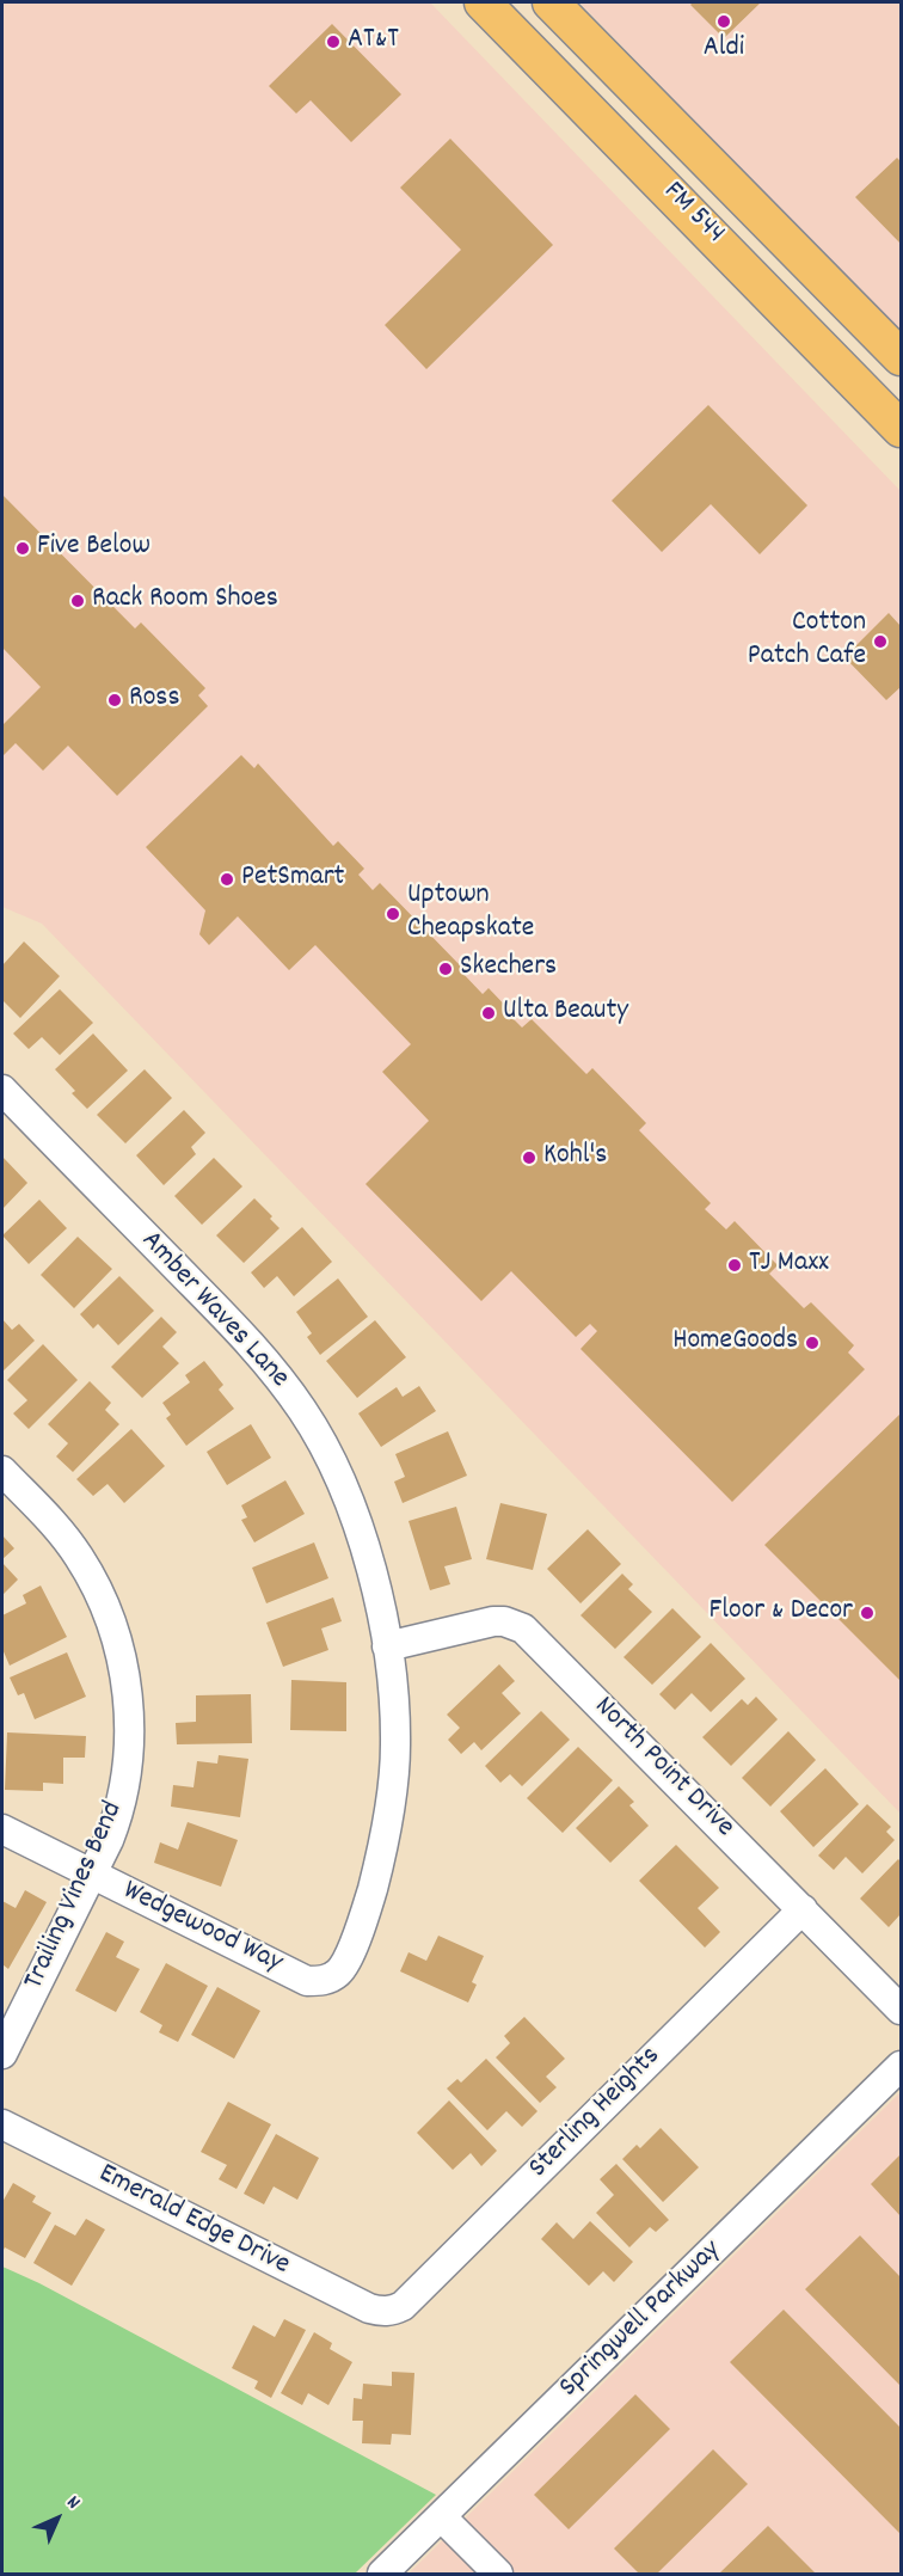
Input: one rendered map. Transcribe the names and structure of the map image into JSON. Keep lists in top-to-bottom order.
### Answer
{
  "streets": {
    "main road": ["FM 544"],
    "street": [
      "Amber Waves Lane",
      "North Point Drive",
      "Trailing Vines Bend",
      "Wedgewood Way",
      "Sterling Heights",
      "Emerald Edge Drive",
      "Springwell Parkway"
    ]
  },
  "crossings": [
    ["Amber Waves Lane", "North Point Drive"],
    ["Amber Waves Lane", "Wedgewood Way"],
    ["North Point Drive", "Sterling Heights"],
    ["Trailing Vines Bend", "Wedgewood Way"],
    ["Sterling Heights", "Emerald Edge Drive"]
  ],
  "places": [
    "Aldi",
    "AT&T",
    "Five Below",
    "Rack Room Shoes",
    "Cotton Patch Cafe",
    "Ross",
    "PetSmart",
    "Uptown Cheapskate",
    "Skechers",
    "Ulta Beauty",
    "Kohl's",
    "TJ Maxx",
    "HomeGoods",
    "Floor & Decor"
  ],
  "north": "top right"
}
